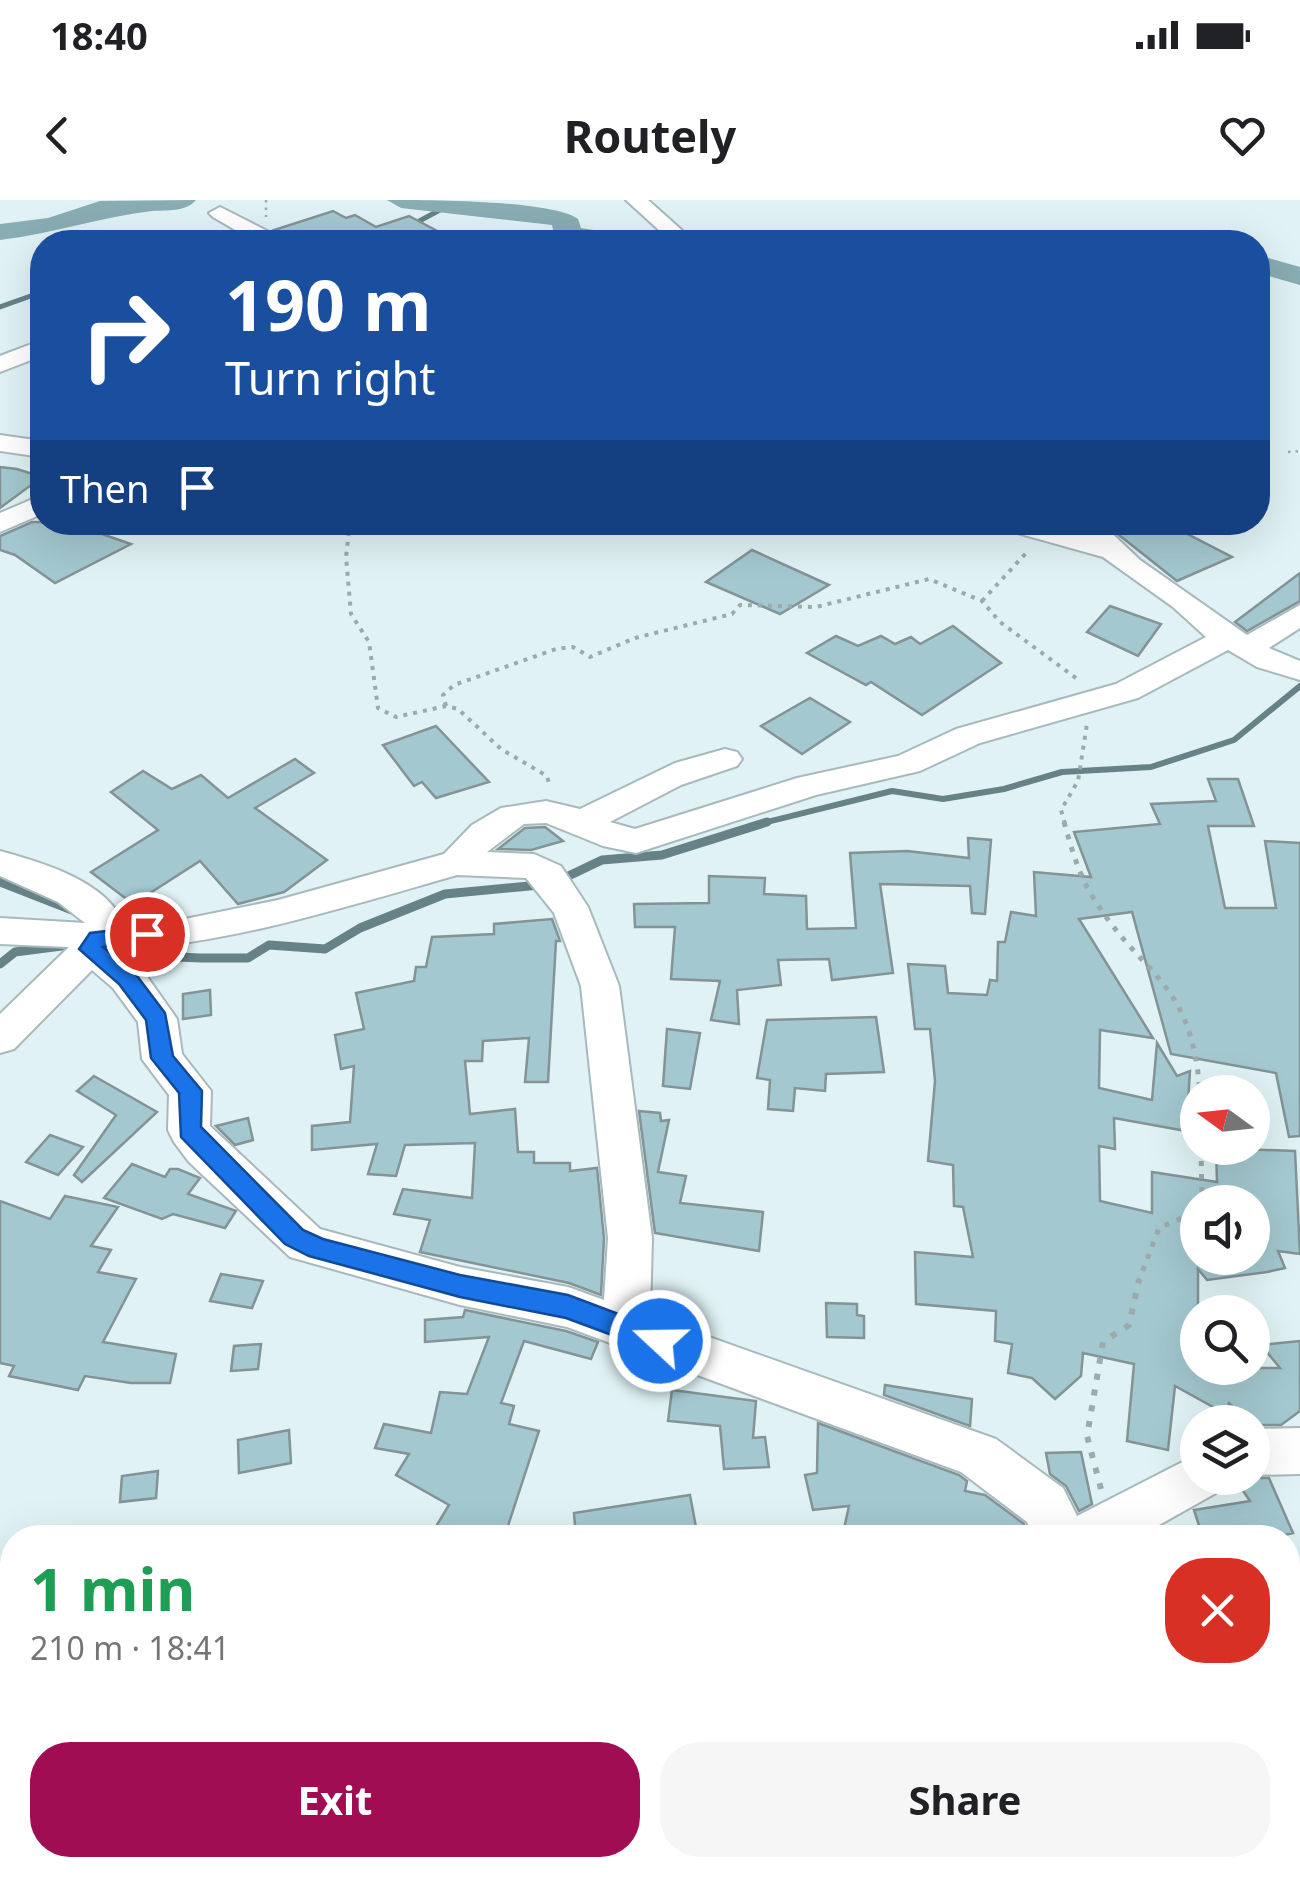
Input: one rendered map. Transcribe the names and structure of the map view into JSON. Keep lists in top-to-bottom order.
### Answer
{
  "north": "left",
  "page": {
    "status": "18:40",
    "header": "Routely",
    "turn": ["190 m", "Turn right"],
    "then": "Then",
    "heading": ["1 min", "210 m · 18:41"],
    "buttons": ["Exit", "Share"]
  }
}
